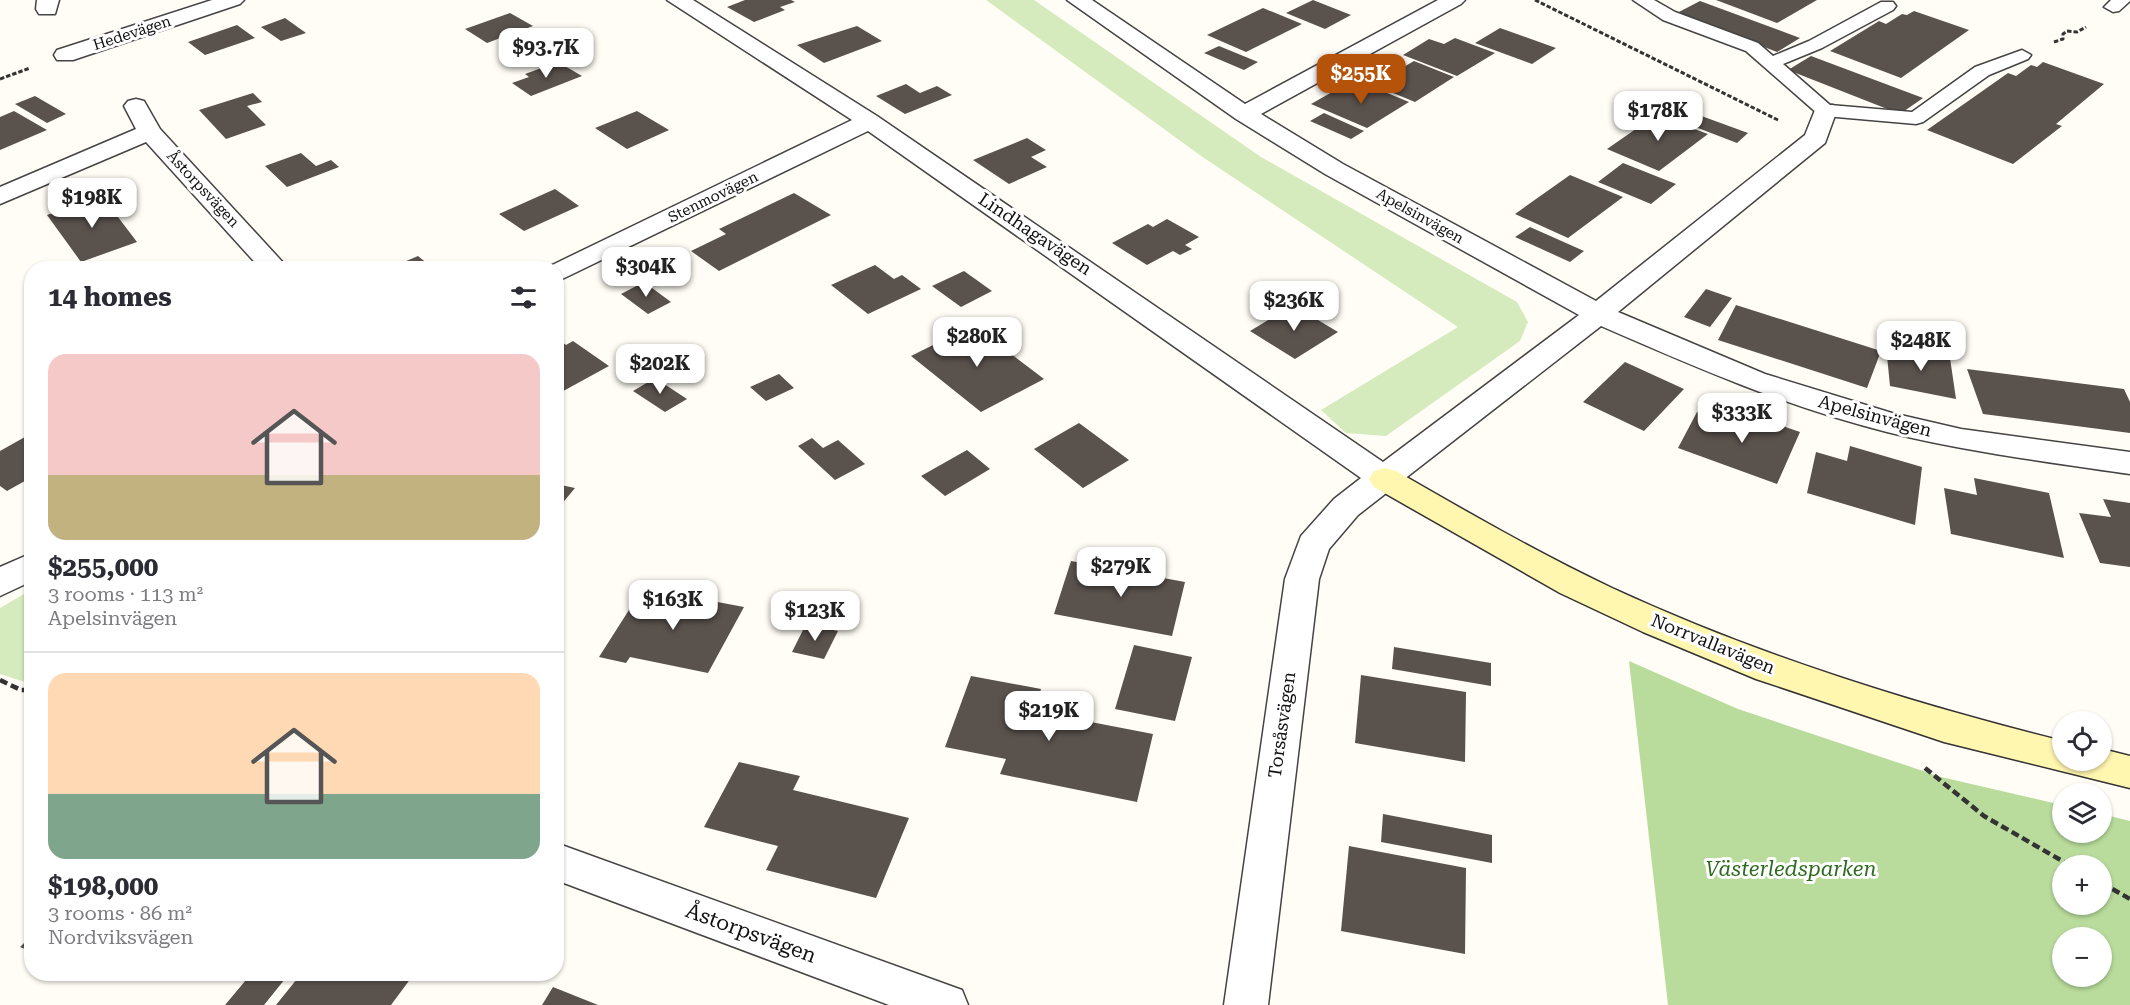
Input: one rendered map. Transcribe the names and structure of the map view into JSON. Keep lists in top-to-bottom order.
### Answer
{
  "streets": {
    "street": [
      "Hedevägen",
      "Åstorpsvägen",
      "Stenmovägen",
      "Apelsinvägen",
      "Lindhagavägen",
      "Norrvallavägen",
      "Torsåsvägen"
    ]
  },
  "crossings": [
    ["Stenmovägen", "Lindhagavägen"],
    ["Lindhagavägen", "Norrvallavägen"],
    ["Lindhagavägen", "Torsåsvägen"],
    ["Norrvallavägen", "Torsåsvägen"]
  ],
  "parks": ["Västerledsparken"],
  "page": {
    "price": [
      "$93.7K",
      "$255K",
      "$178K",
      "$198K",
      "$304K",
      "$236K",
      "$280K",
      "$248K",
      "$202K",
      "$333K",
      "$279K",
      "$163K",
      "$123K",
      "$219K"
    ],
    "heading": "14 homes",
    "list": [
      {
        "name": "$255,000",
        "note": "3 rooms · 113 m² · Apelsinvägen"
      },
      {
        "name": "$198,000",
        "note": "3 rooms · 86 m² · Nordviksvägen"
      }
    ],
    "map_buttons": ["+", "−"]
  }
}
